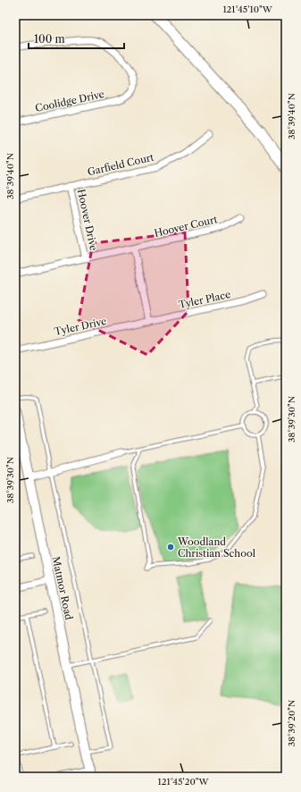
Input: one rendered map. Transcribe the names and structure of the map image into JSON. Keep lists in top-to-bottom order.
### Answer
{
  "streets": {
    "street": [
      "Coolidge Drive",
      "Garfield Court",
      "Hoover Drive",
      "Hoover Court",
      "Tyler Place",
      "Tyler Drive",
      "Matmor Road"
    ]
  },
  "crossings": [
    ["Garfield Court", "Hoover Drive"],
    ["Hoover Drive", "Hoover Court"],
    ["Tyler Place", "Tyler Drive"]
  ],
  "places": ["Woodland Christian School"],
  "scale_bar": "100 m",
  "coordinates": [
    "121°45'10\"W",
    "38°39'40\"N",
    "38°39'30\"N",
    "38°39'20\"N",
    "121°45'20\"W"
  ]
}
